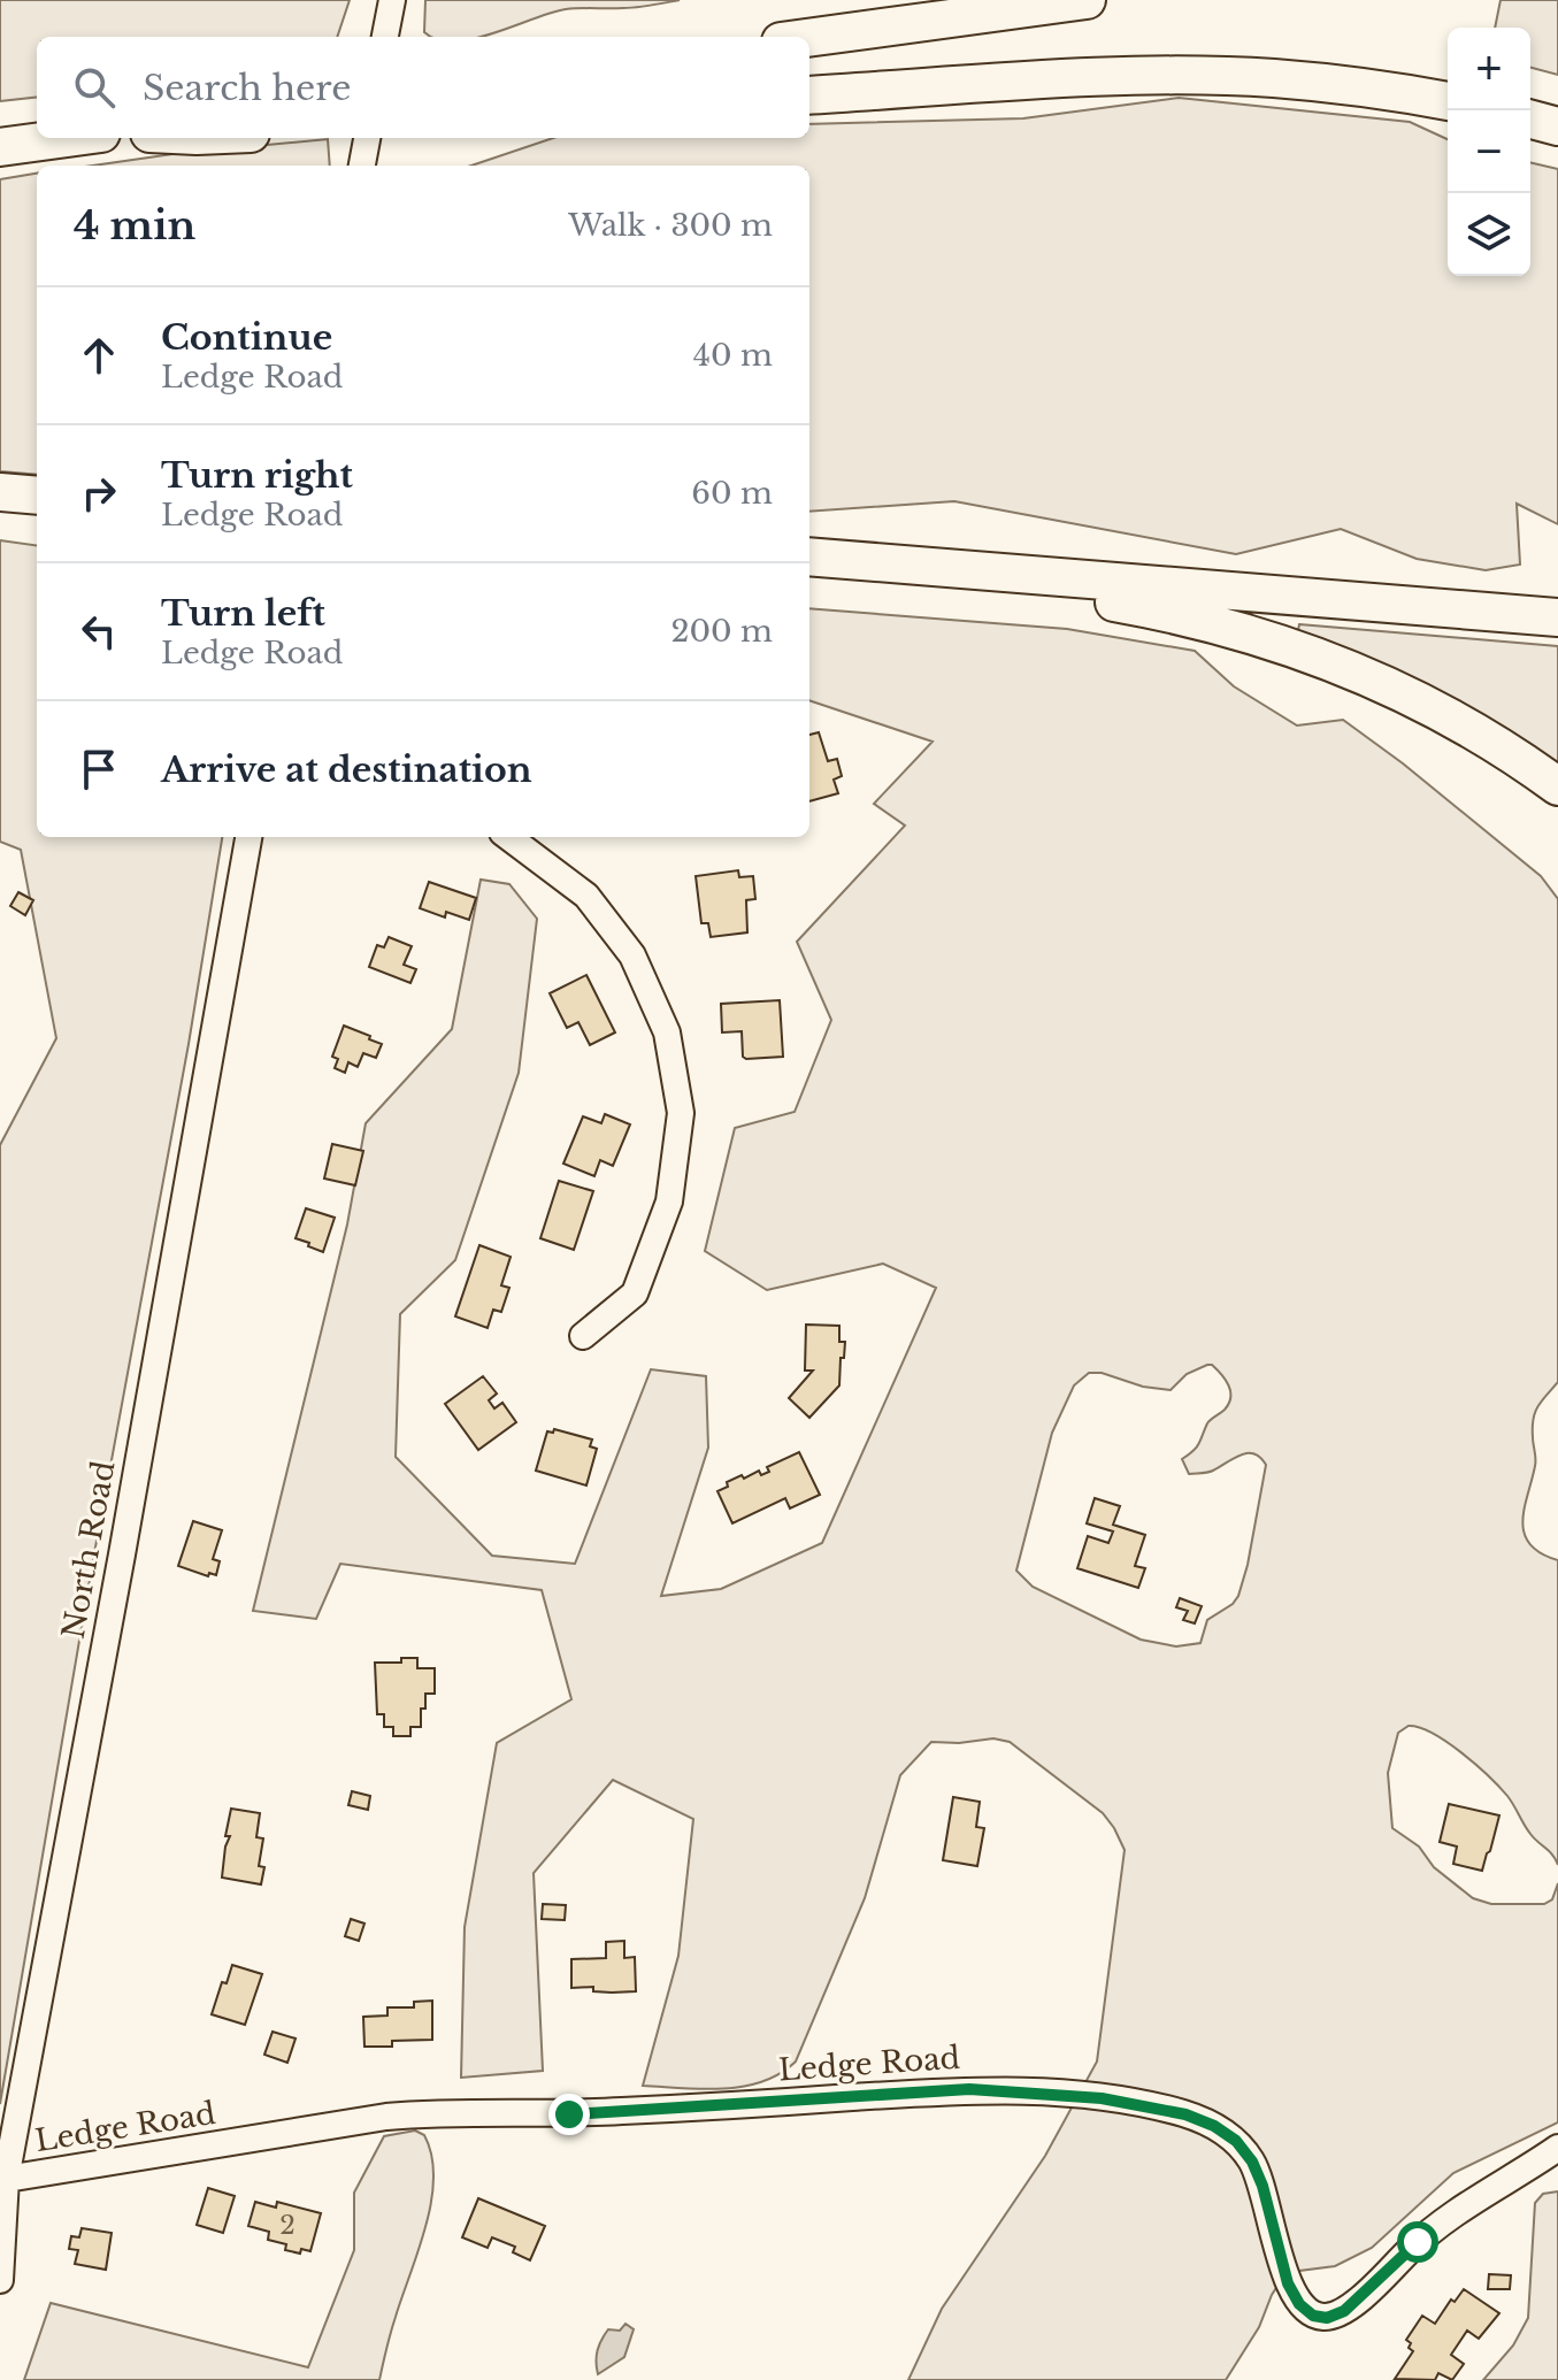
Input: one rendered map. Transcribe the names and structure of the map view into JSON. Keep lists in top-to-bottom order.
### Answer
{
  "streets": {
    "street": ["North Road", "Ledge Road"]
  },
  "crossings": [
    ["North Road", "Ledge Road"]
  ],
  "house_numbers": ["2"],
  "page": {
    "map_buttons": ["+", "−"],
    "search": "Search here",
    "heading": ["4 min", "Walk · 300 m"],
    "list": [
      ["Continue", "Ledge Road", "40 m"],
      ["Turn right", "Ledge Road", "60 m"],
      ["Turn left", "Ledge Road", "200 m"],
      "Arrive at destination"
    ]
  }
}
